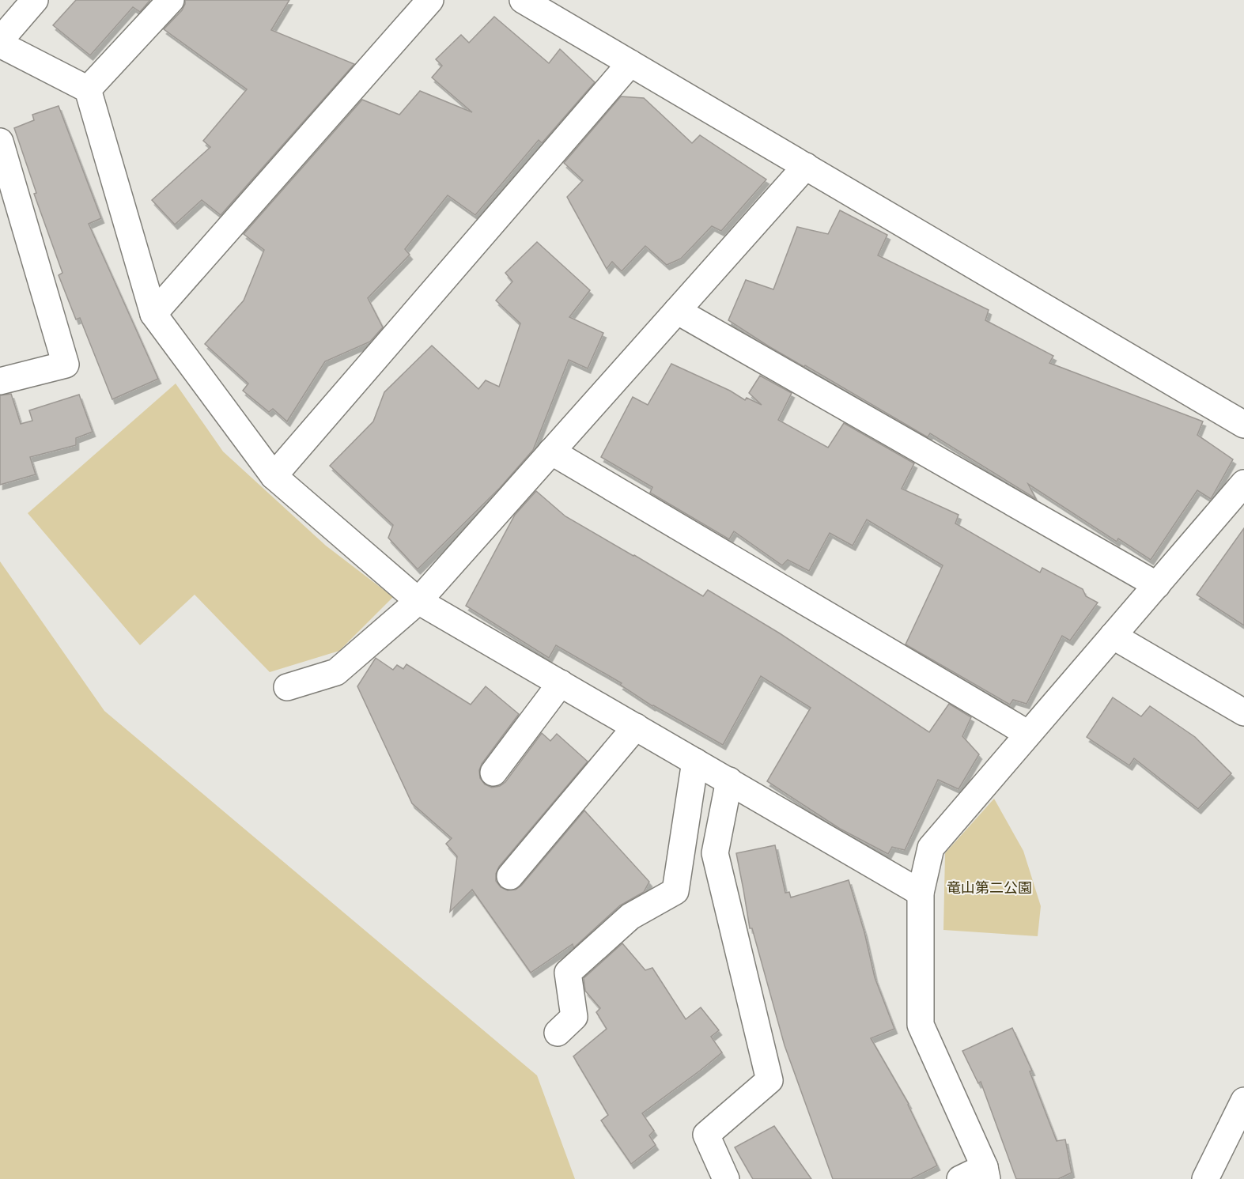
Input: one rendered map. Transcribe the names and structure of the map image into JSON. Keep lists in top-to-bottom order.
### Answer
{
  "parks": ["竜山第二公園"]
}
